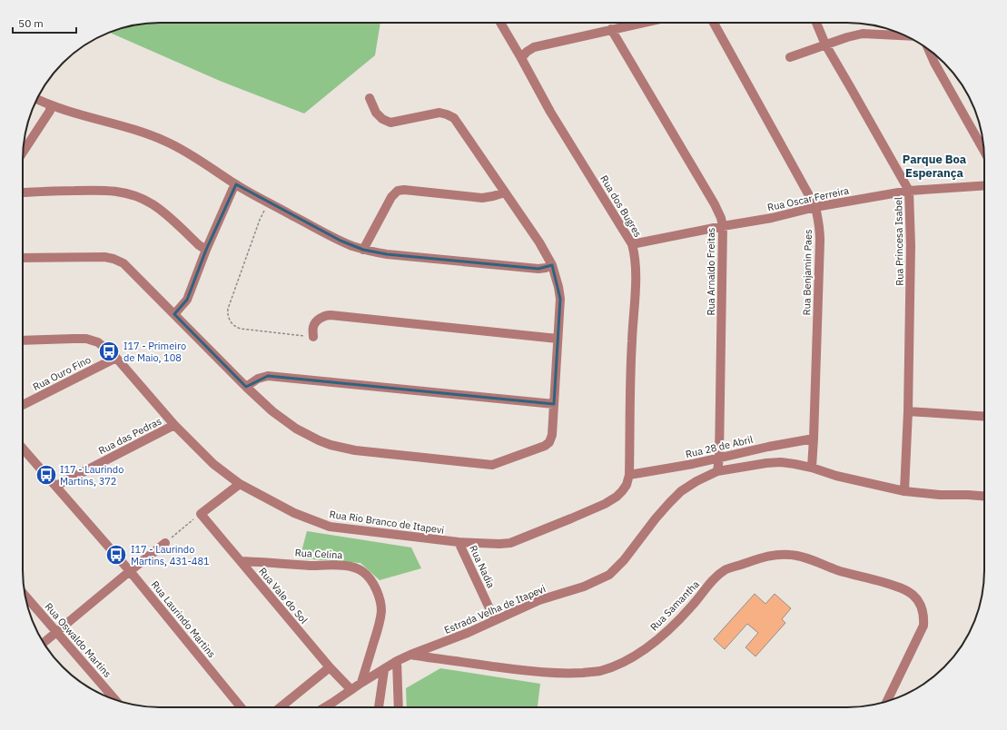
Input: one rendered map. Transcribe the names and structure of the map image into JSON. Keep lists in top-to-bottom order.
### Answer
{
  "streets": {
    "street": [
      "Rua Oscar Ferreira",
      "Rua dos Bugres",
      "Rua Princesa Isabel",
      "Rua Arnaldo Freitas",
      "Rua Benjamin Paes",
      "Rua Ouro Fino",
      "Rua das Pedras",
      "Rua 28 de Abril",
      "Rua Rio Branco de Itapevi",
      "Rua Celina",
      "Rua Nadia",
      "Rua Vale do Sol",
      "Rua Samantha",
      "Estrada Velha de Itapevi",
      "Rua Laurindo Martins",
      "Rua Oswaldo Martins"
    ]
  },
  "crossings": [
    ["Rua Oscar Ferreira", "Rua dos Bugres"],
    ["Rua Oscar Ferreira", "Rua Princesa Isabel"],
    ["Rua Oscar Ferreira", "Rua Arnaldo Freitas"],
    ["Rua Oscar Ferreira", "Rua Benjamin Paes"],
    ["Rua dos Bugres", "Rua 28 de Abril"],
    ["Rua dos Bugres", "Rua Rio Branco de Itapevi"],
    ["Rua Princesa Isabel", "Estrada Velha de Itapevi"],
    ["Rua Arnaldo Freitas", "Rua 28 de Abril"],
    ["Rua Arnaldo Freitas", "Estrada Velha de Itapevi"],
    ["Rua Benjamin Paes", "Rua 28 de Abril"],
    ["Rua Benjamin Paes", "Estrada Velha de Itapevi"],
    ["Rua Ouro Fino", "Rua Rio Branco de Itapevi"],
    ["Rua das Pedras", "Rua Rio Branco de Itapevi"],
    ["Rua das Pedras", "Rua Laurindo Martins"],
    ["Rua 28 de Abril", "Rua Rio Branco de Itapevi"],
    ["Rua Rio Branco de Itapevi", "Rua Nadia"],
    ["Rua Celina", "Rua Vale do Sol"],
    ["Rua Celina", "Estrada Velha de Itapevi"],
    ["Rua Nadia", "Estrada Velha de Itapevi"],
    ["Rua Vale do Sol", "Estrada Velha de Itapevi"],
    ["Rua Samantha", "Estrada Velha de Itapevi"]
  ],
  "districts": ["Parque Boa Esperança"],
  "places": {
    "bus stop": ["I17 - Primeiro de Maio, 108", "I17 - Laurindo Martins, 372", "I17 - Laurindo Martins, 431-481"]
  },
  "scale_bar": "50 m"
}
